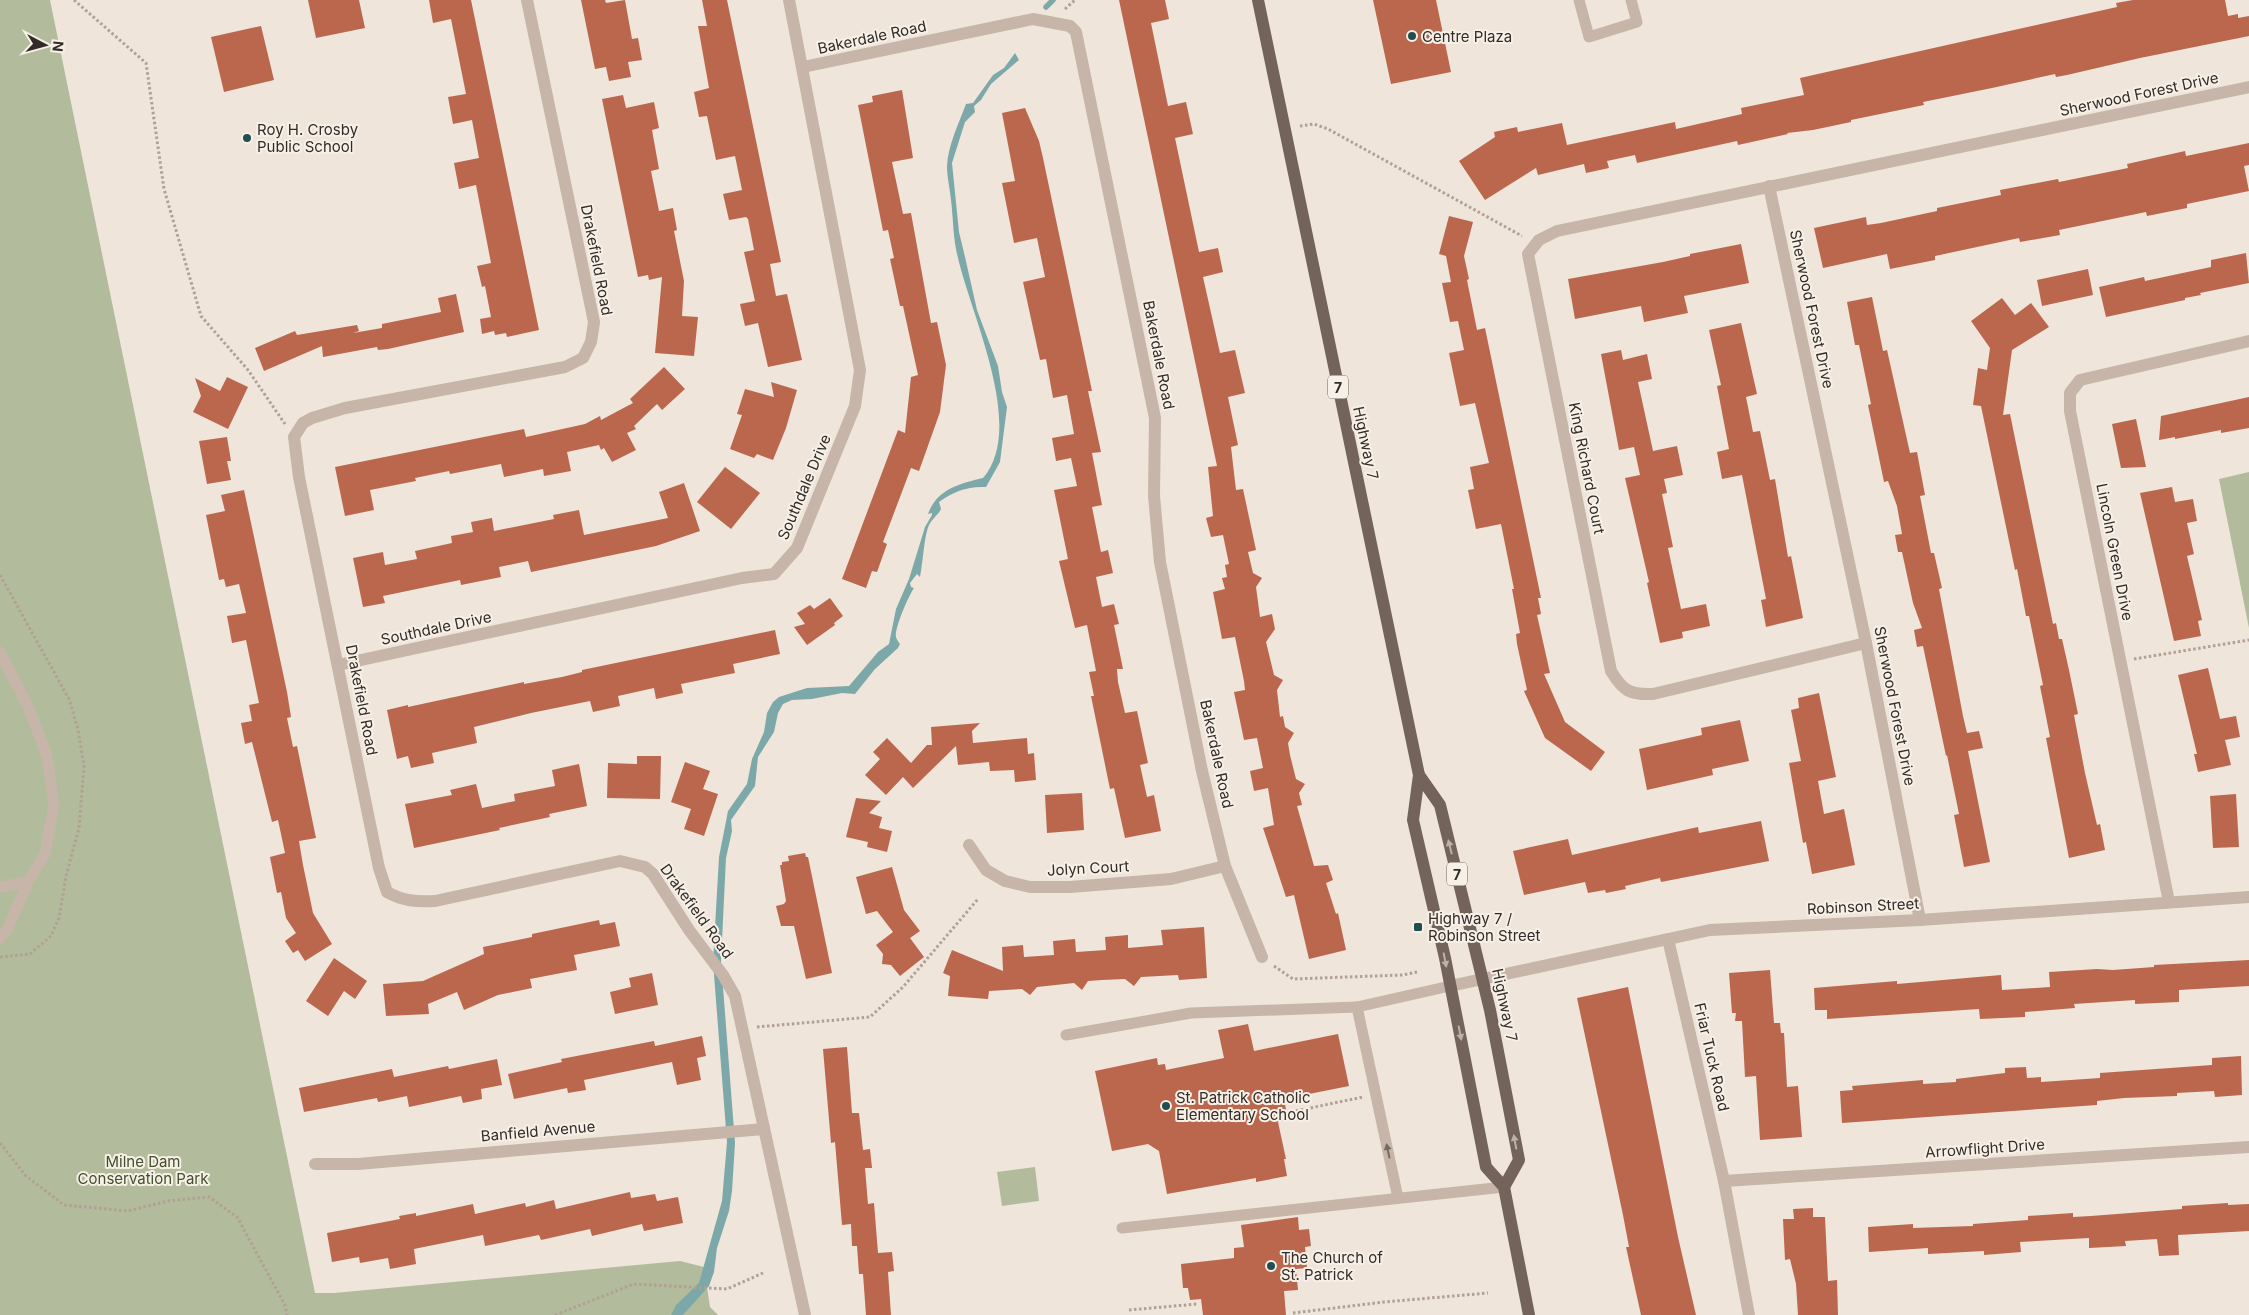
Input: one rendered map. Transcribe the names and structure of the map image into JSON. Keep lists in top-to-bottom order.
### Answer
{
  "streets": {
    "main road": ["7", "Highway 7"],
    "street": [
      "Bakerdale Road",
      "Sherwood Forest Drive",
      "Drakefield Road",
      "King Richard Court",
      "Southdale Drive",
      "Lincoln Green Drive",
      "Jolyn Court",
      "Robinson Street",
      "Friar Tuck Road",
      "Banfield Avenue",
      "Arrowflight Drive"
    ]
  },
  "crossings": [
    ["Bakerdale Road", "Southdale Drive"],
    ["Bakerdale Road", "Jolyn Court"],
    ["Sherwood Forest Drive", "King Richard Court"],
    ["Sherwood Forest Drive", "Robinson Street"],
    ["Drakefield Road", "Southdale Drive"],
    ["Drakefield Road", "Banfield Avenue"],
    ["Highway 7", "Robinson Street"],
    ["Lincoln Green Drive", "Robinson Street"],
    ["Robinson Street", "Friar Tuck Road"],
    ["Friar Tuck Road", "Arrowflight Drive"]
  ],
  "parks": ["Milne Dam Conservation Park"],
  "places": {
    "other": [
      "Centre Plaza",
      "Roy H. Crosby Public School",
      "St. Patrick Catholic Elementary School",
      "The Church of St. Patrick"
    ],
    "transit": ["Highway 7 / Robinson Street"]
  },
  "north": "right"
}
